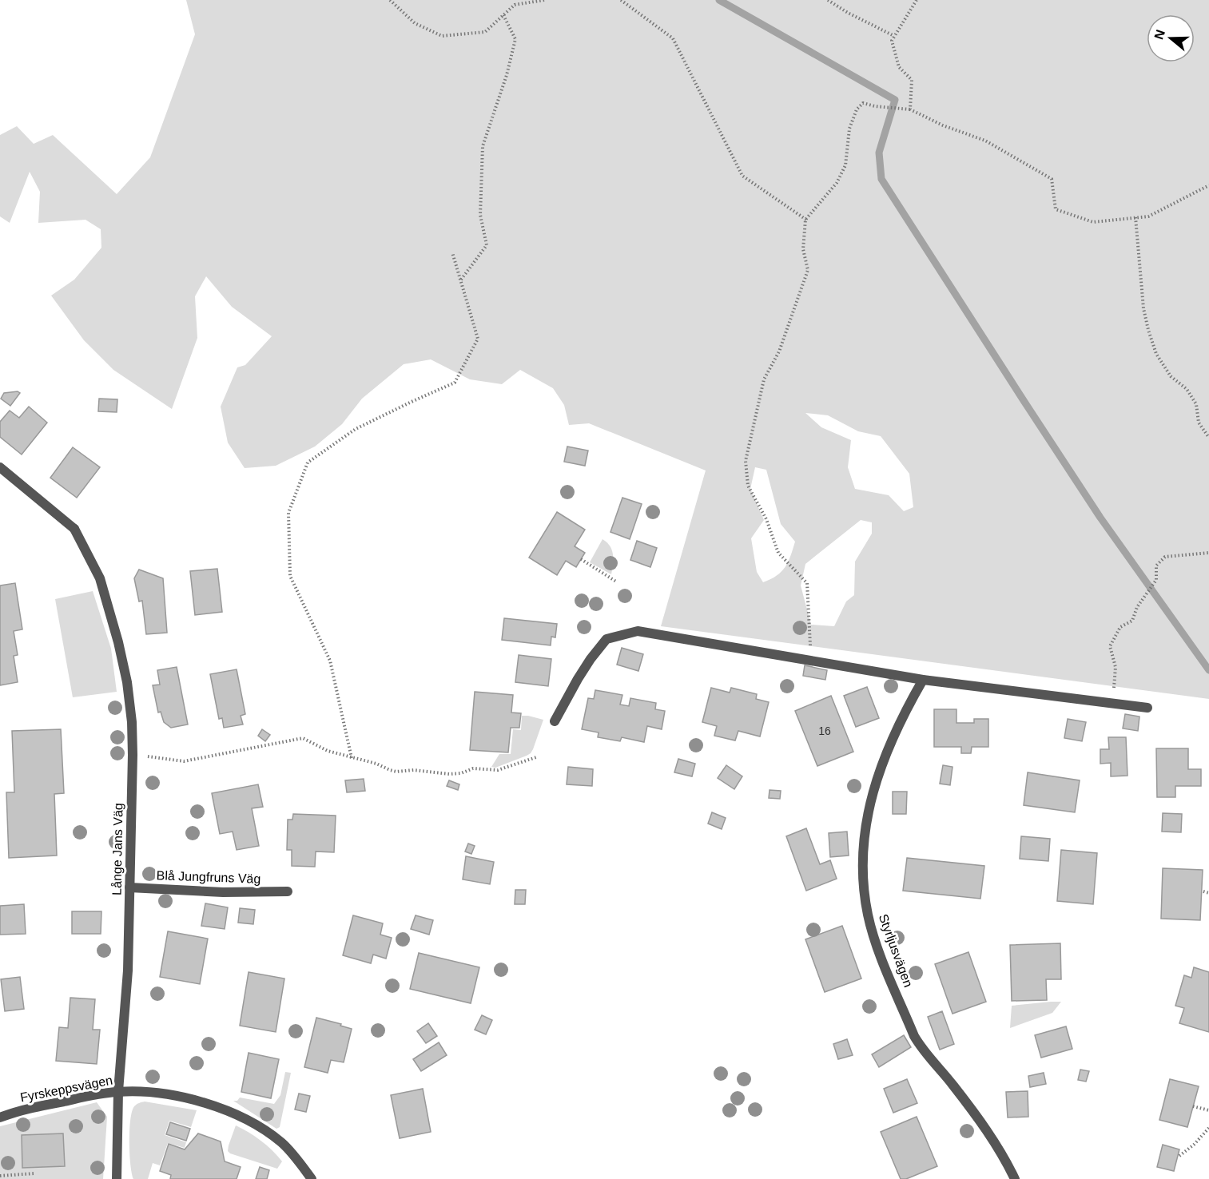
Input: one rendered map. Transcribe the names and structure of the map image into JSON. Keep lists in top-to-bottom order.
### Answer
{
  "streets": {
    "street": [
      "Långe Jans Väg",
      "Blå Jungfruns Väg",
      "Styrljusvägen",
      "Fyrskeppsvägen"
    ]
  },
  "crossings": [
    ["Långe Jans Väg", "Blå Jungfruns Väg"],
    ["Långe Jans Väg", "Fyrskeppsvägen"]
  ],
  "house_numbers": ["16"],
  "north": "left"
}
